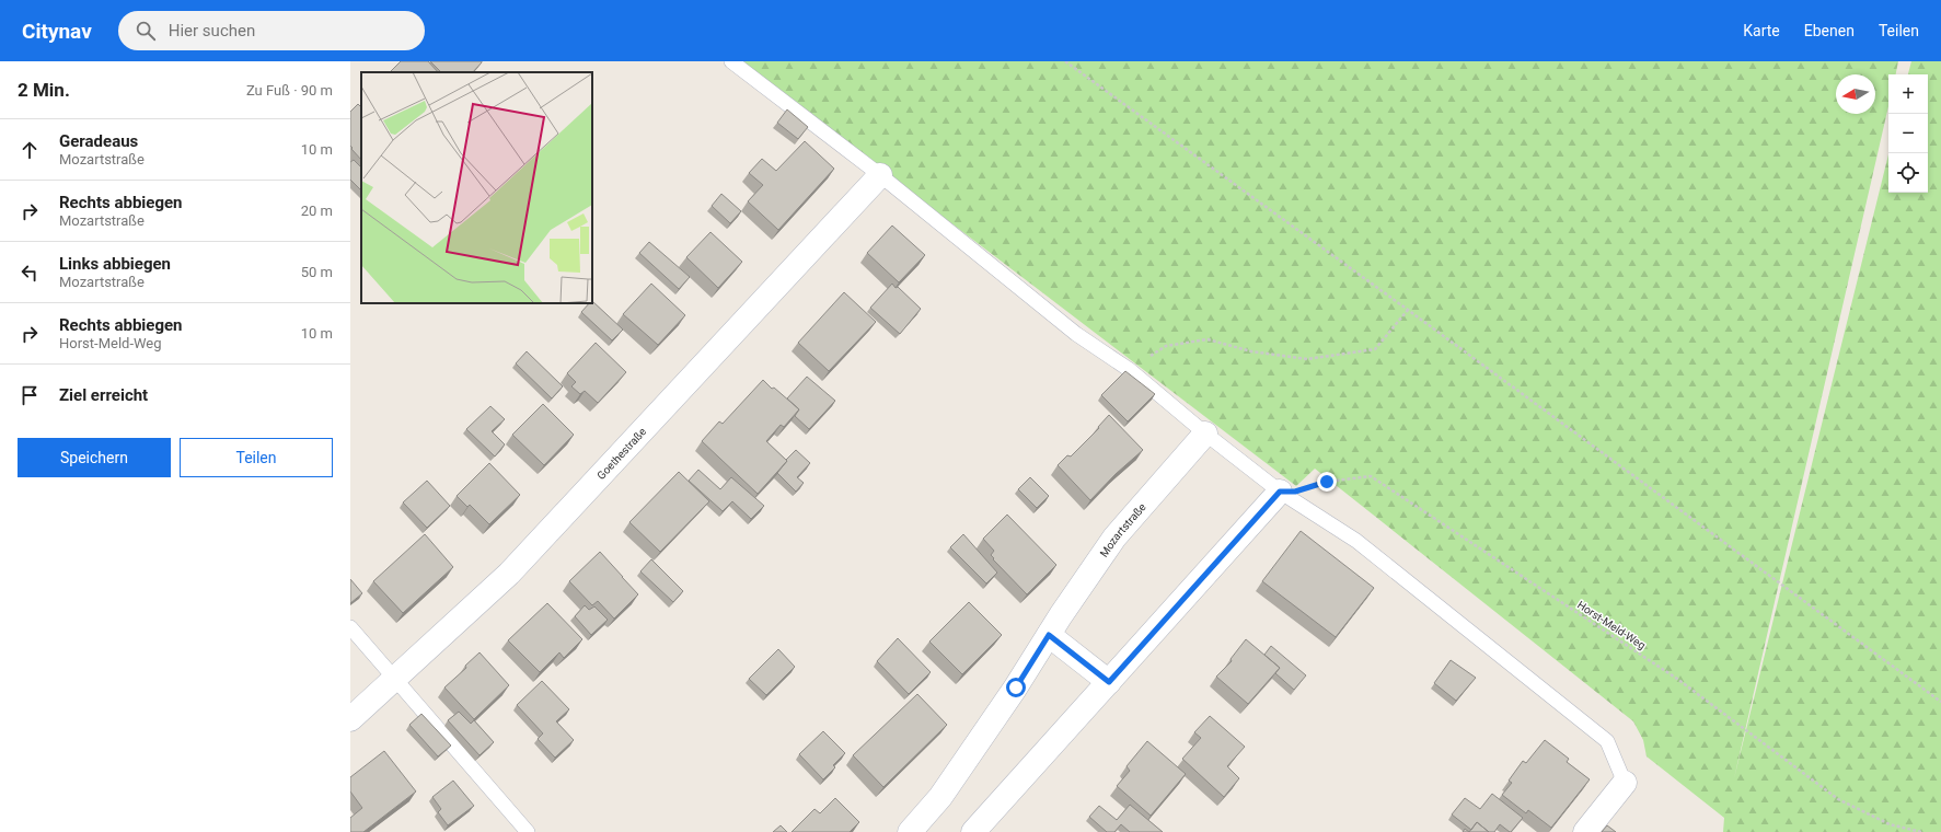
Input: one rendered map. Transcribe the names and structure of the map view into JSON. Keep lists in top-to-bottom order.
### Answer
{
  "streets": {
    "street": ["Goethestraße", "Mozartstraße"],
    "path": ["Horst-Meld-Weg"]
  },
  "north": "left",
  "page": {
    "header": "Citynav",
    "search": "Hier suchen",
    "nav": ["Karte", "Ebenen", "Teilen"],
    "heading": ["2 Min.", "Zu Fuß · 90 m"],
    "map_buttons": ["+", "−"],
    "list": [
      ["Geradeaus", "Mozartstraße", "10 m"],
      ["Rechts abbiegen", "Mozartstraße", "20 m"],
      ["Links abbiegen", "Mozartstraße", "50 m"],
      ["Rechts abbiegen", "Horst-Meld-Weg", "10 m"],
      "Ziel erreicht"
    ],
    "buttons": ["Speichern", "Teilen"]
  }
}
